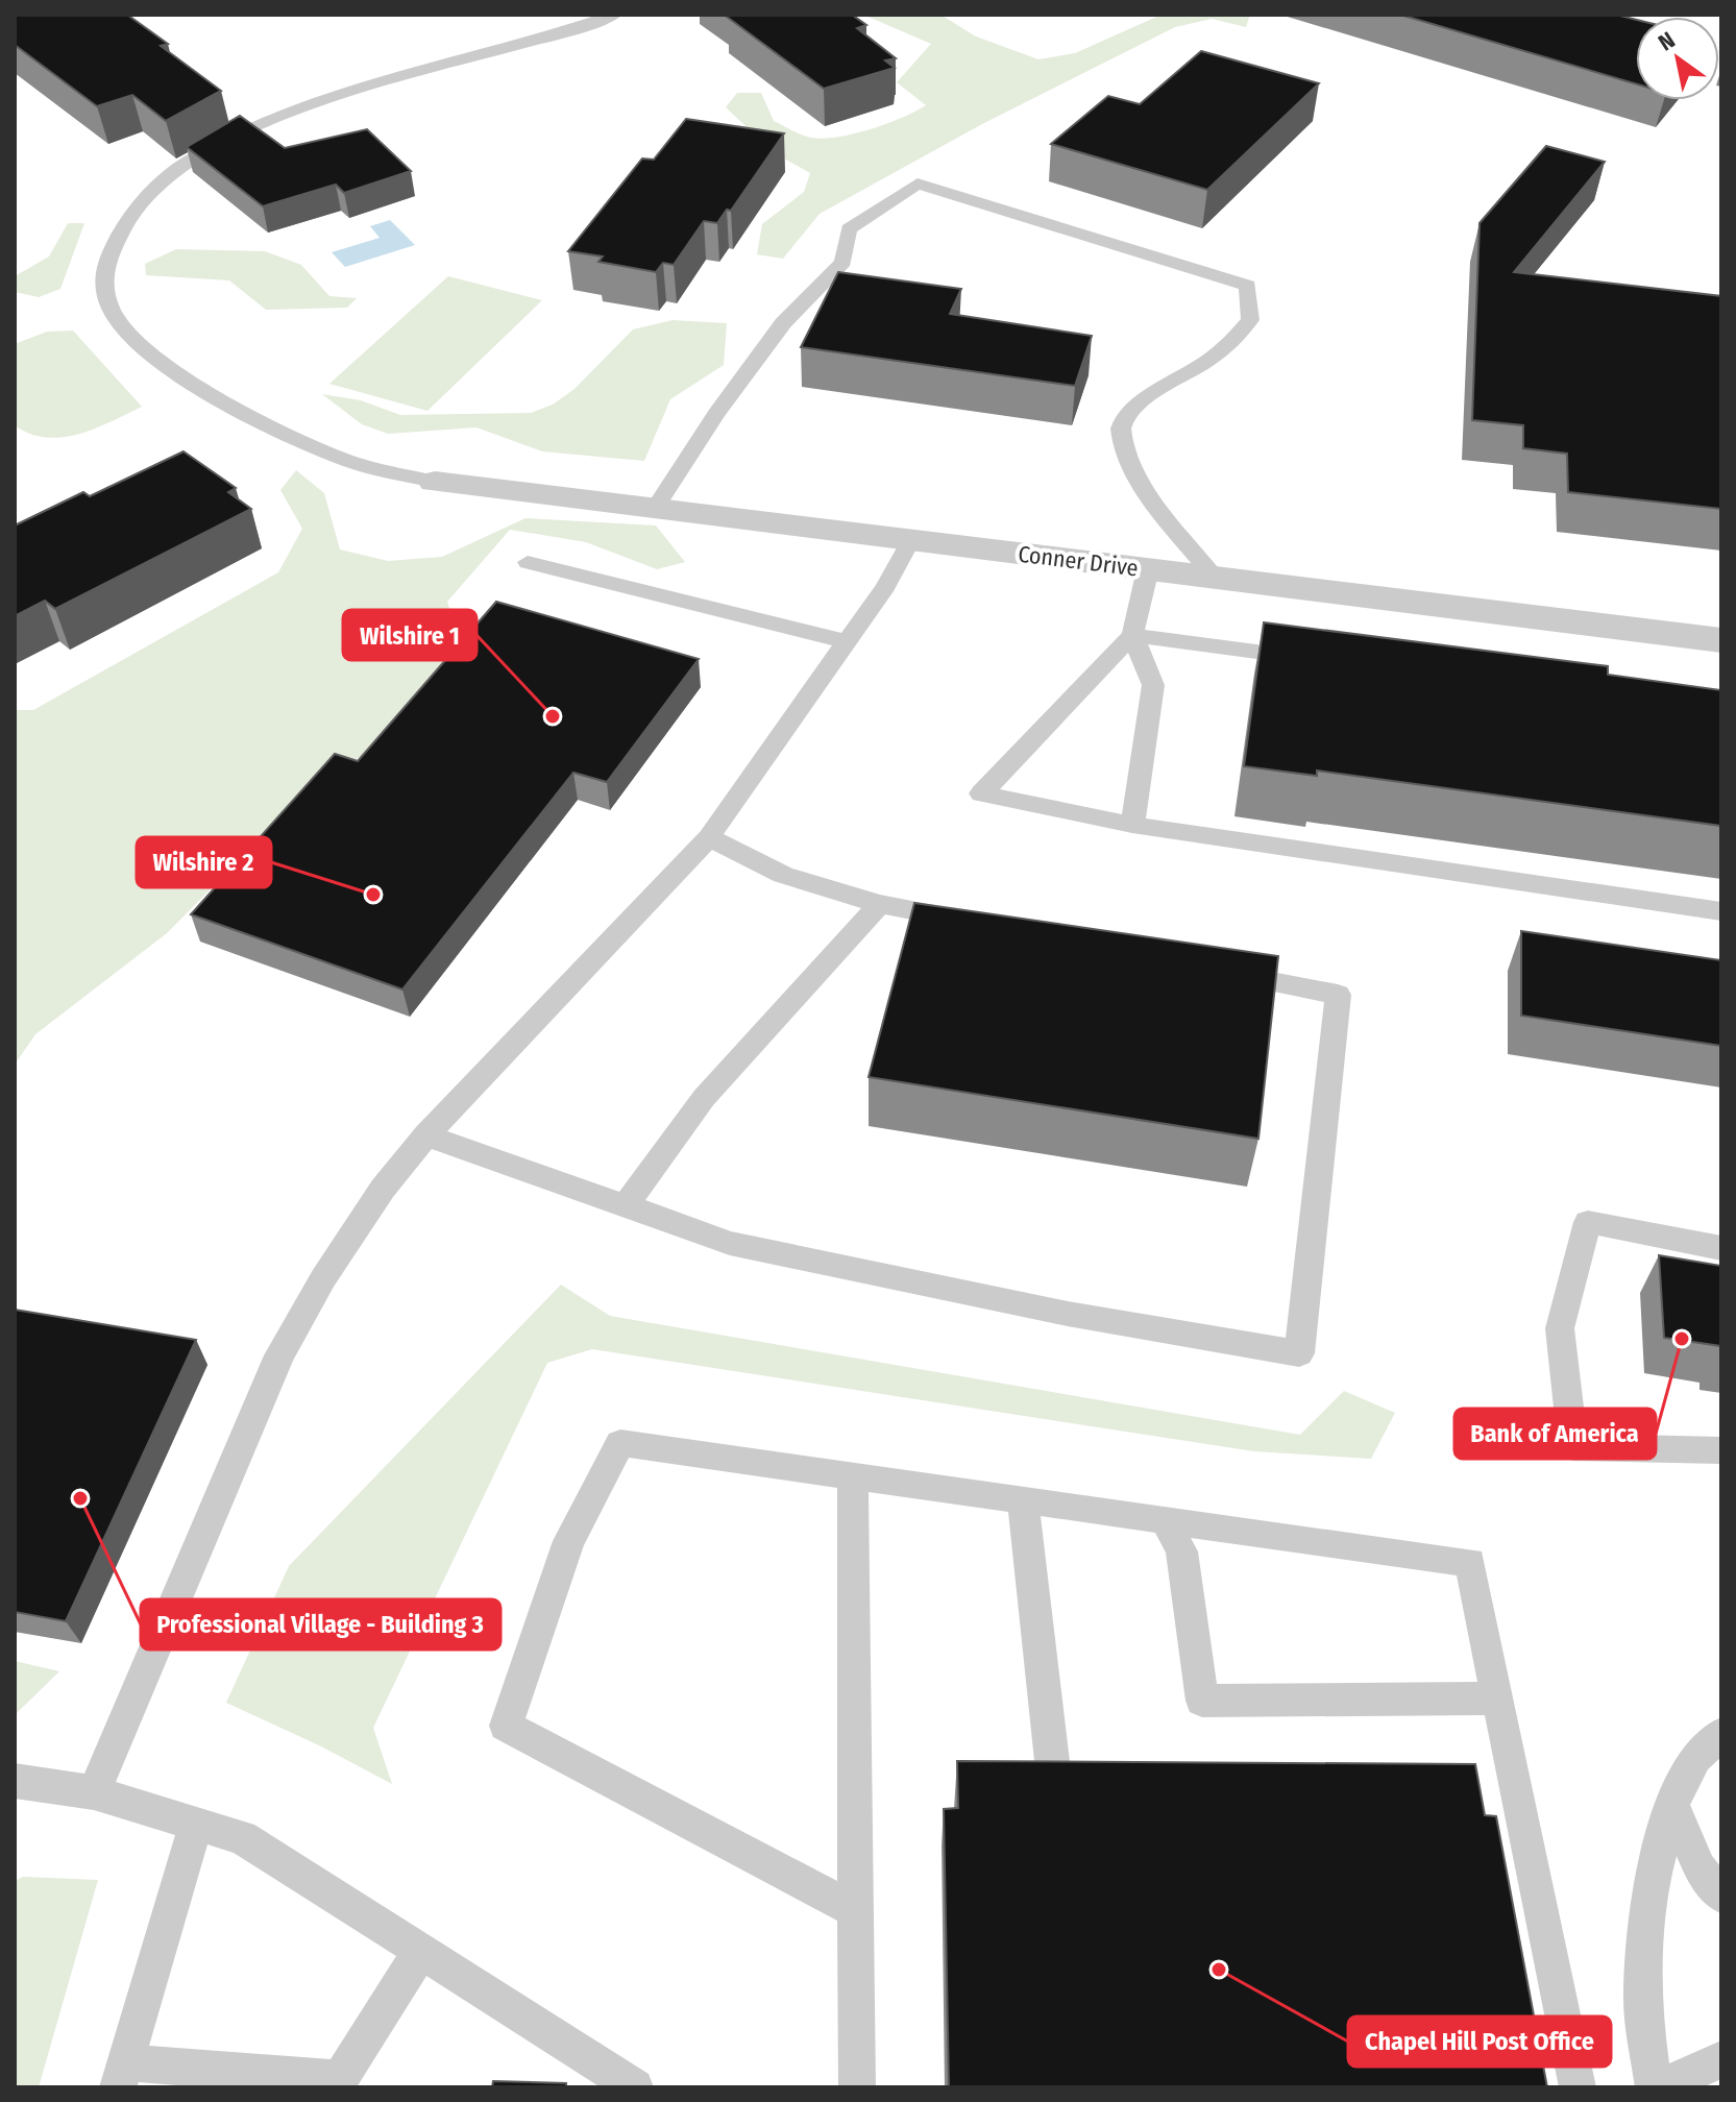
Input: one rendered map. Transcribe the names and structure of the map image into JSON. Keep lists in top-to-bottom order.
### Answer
{
  "streets": {
    "street": ["Conner Drive"]
  },
  "places": [
    "Wilshire 1",
    "Wilshire 2",
    "Bank of America",
    "Professional Village - Building 3",
    "Chapel Hill Post Office"
  ],
  "north": "top left"
}
